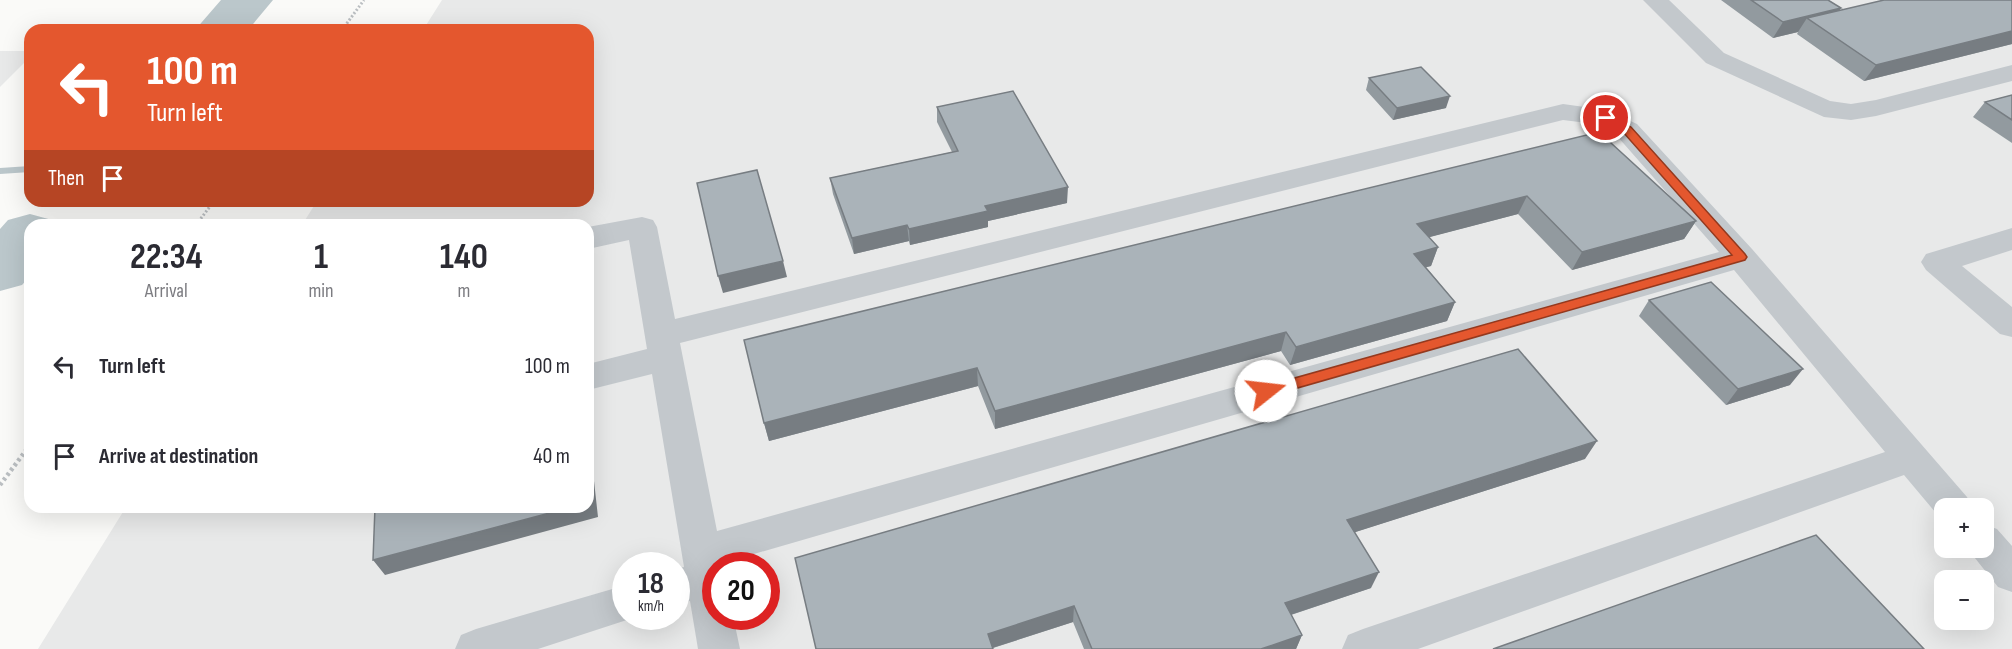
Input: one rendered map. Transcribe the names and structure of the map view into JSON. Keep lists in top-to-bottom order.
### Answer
{
  "page": {
    "turn": ["100 m", "Turn left"],
    "then": "Then",
    "eta": [
      "22:34",
      "Arrival",
      "1",
      "min",
      "140",
      "m"
    ],
    "list": [
      {
        "name": "Turn left",
        "value": "100 m"
      },
      {
        "name": "Arrive at destination",
        "value": "40 m"
      }
    ],
    "map_buttons": ["+", "−"],
    "speed": "18 km/h",
    "limit": "20"
  }
}
